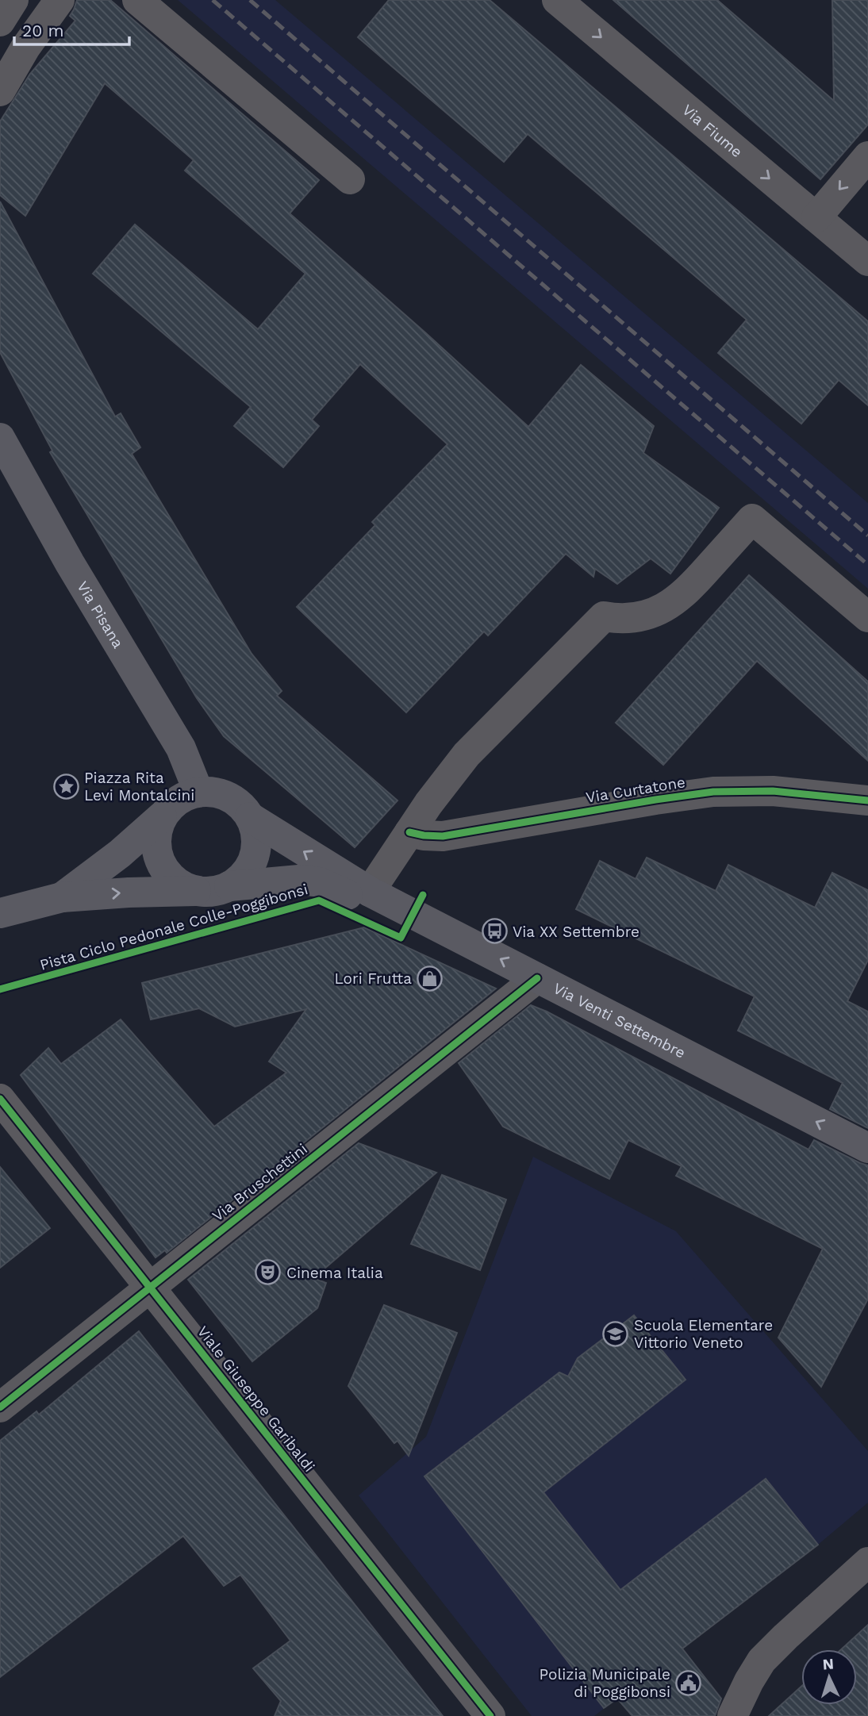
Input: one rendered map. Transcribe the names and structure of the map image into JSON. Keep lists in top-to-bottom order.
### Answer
{
  "streets": {
    "main road": ["Via Pisana", "Via Venti Settembre"],
    "street": [
      "Via Fiume",
      "Via Curtatone",
      "Via Bruschettini",
      "Viale Giuseppe Garibaldi"
    ],
    "cycle path": ["Pista Ciclo Pedonale Colle-Poggibonsi"]
  },
  "crossings": [
    ["Via Pisana", "Via Venti Settembre"],
    ["Via Venti Settembre", "Via Bruschettini"],
    ["Via Bruschettini", "Viale Giuseppe Garibaldi"]
  ],
  "one_way": ["Via Fiume", "Via Venti Settembre"],
  "places": {
    "place": ["Piazza Rita Levi Montalcini"],
    "bus stop": ["Via XX Settembre"],
    "shop": ["Lori Frutta"],
    "theatre": ["Cinema Italia"],
    "school or university": ["Scuola Elementare Vittorio Veneto"],
    "public building": ["Polizia Municipale di Poggibonsi"]
  },
  "scale_bar": "20 m",
  "north": "top"
}
